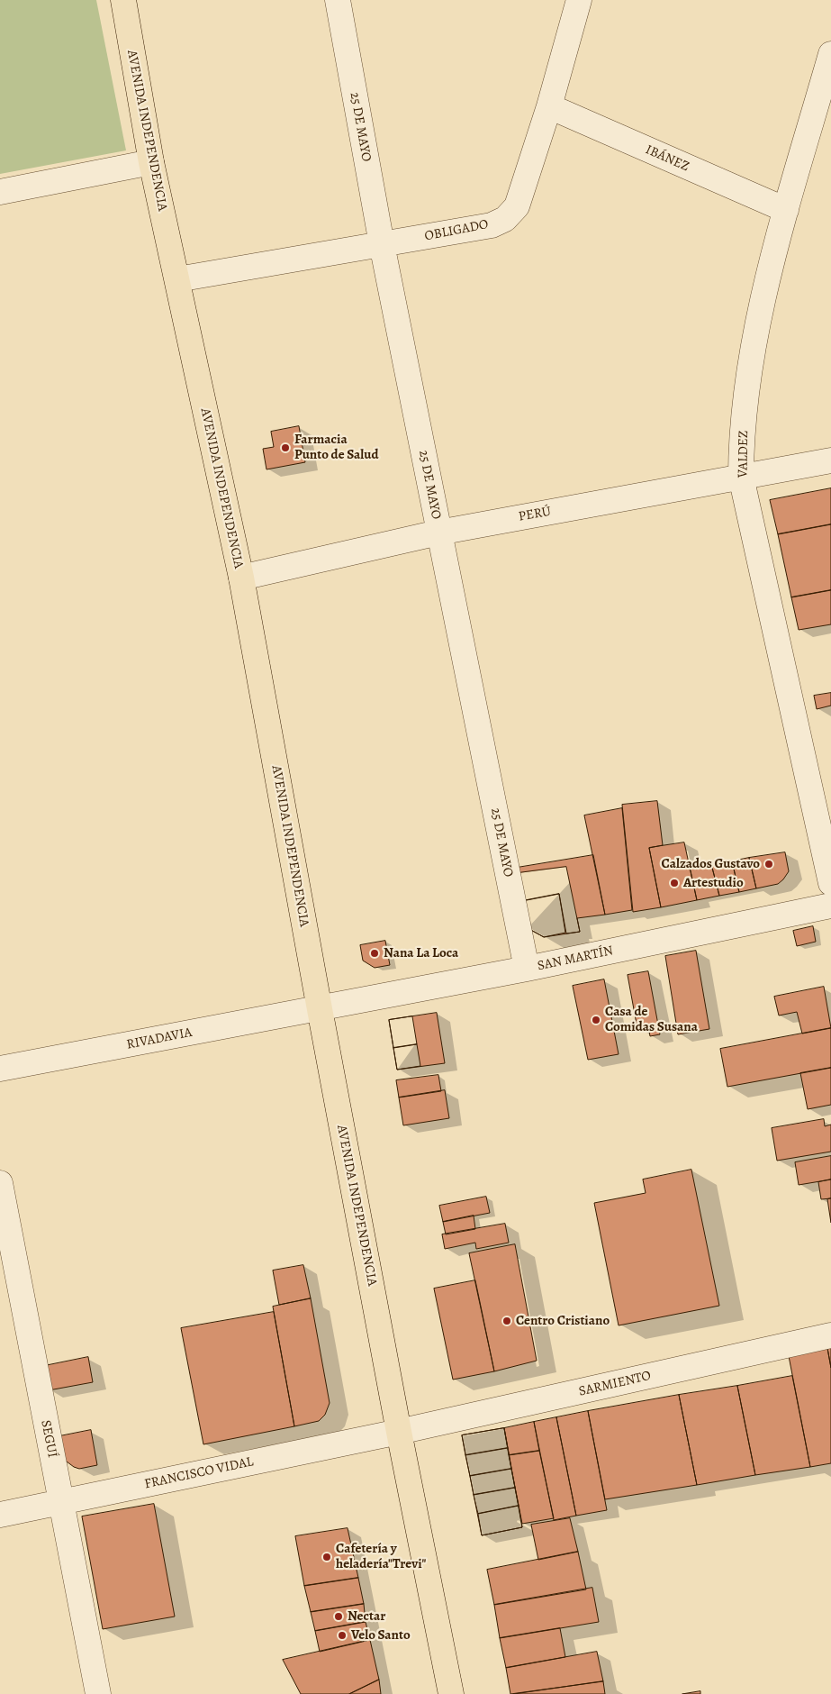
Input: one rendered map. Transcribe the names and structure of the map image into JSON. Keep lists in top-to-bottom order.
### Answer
{
  "streets": {
    "main road": ["AVENIDA INDEPENDENCIA"],
    "street": [
      "25 DE MAYO",
      "IBÁNEZ",
      "OBLIGADO",
      "VALDEZ",
      "PERÚ",
      "SAN MARTÍN",
      "RIVADAVIA",
      "SARMIENTO",
      "SEGUÍ",
      "FRANCISCO VIDAL"
    ]
  },
  "crossings": [
    ["25 DE MAYO", "OBLIGADO"],
    ["25 DE MAYO", "PERÚ"],
    ["25 DE MAYO", "SAN MARTÍN"],
    ["AVENIDA INDEPENDENCIA", "OBLIGADO"],
    ["AVENIDA INDEPENDENCIA", "PERÚ"],
    ["AVENIDA INDEPENDENCIA", "SAN MARTÍN"],
    ["AVENIDA INDEPENDENCIA", "RIVADAVIA"],
    ["AVENIDA INDEPENDENCIA", "SARMIENTO"],
    ["AVENIDA INDEPENDENCIA", "FRANCISCO VIDAL"],
    ["IBÁNEZ", "OBLIGADO"],
    ["IBÁNEZ", "VALDEZ"],
    ["VALDEZ", "PERÚ"],
    ["SAN MARTÍN", "RIVADAVIA"],
    ["SARMIENTO", "FRANCISCO VIDAL"],
    ["SEGUÍ", "FRANCISCO VIDAL"]
  ],
  "places": [
    "Farmacia Punto de Salud",
    "Calzados Gustavo",
    "Artestudio",
    "Nana La Loca",
    "Casa de Comidas Susana",
    "Centro Cristiano",
    "Cafetería y heladería\"Trevi\"",
    "Nectar",
    "Velo Santo"
  ]
}
